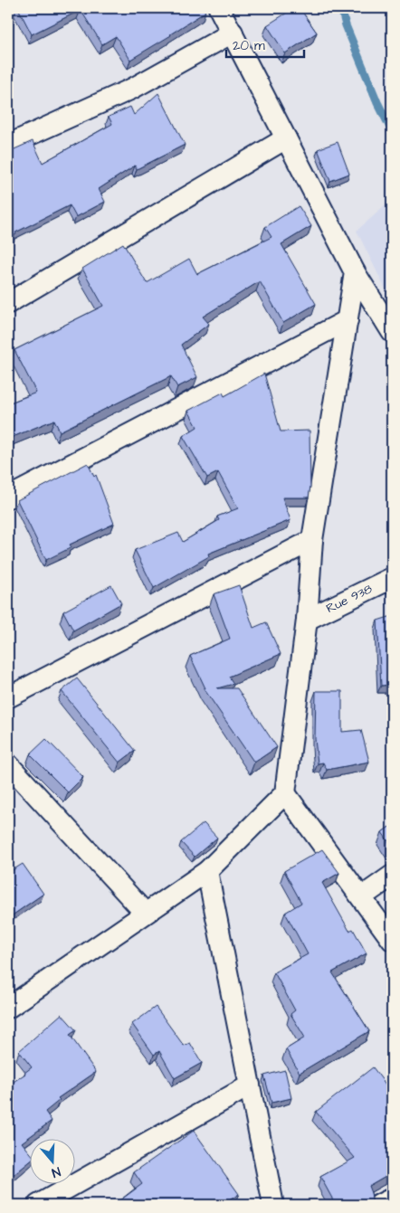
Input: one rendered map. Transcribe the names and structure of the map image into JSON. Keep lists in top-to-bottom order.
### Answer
{
  "streets": {
    "street": ["Rue 938"]
  },
  "scale_bar": "20 m",
  "north": "bottom"
}
